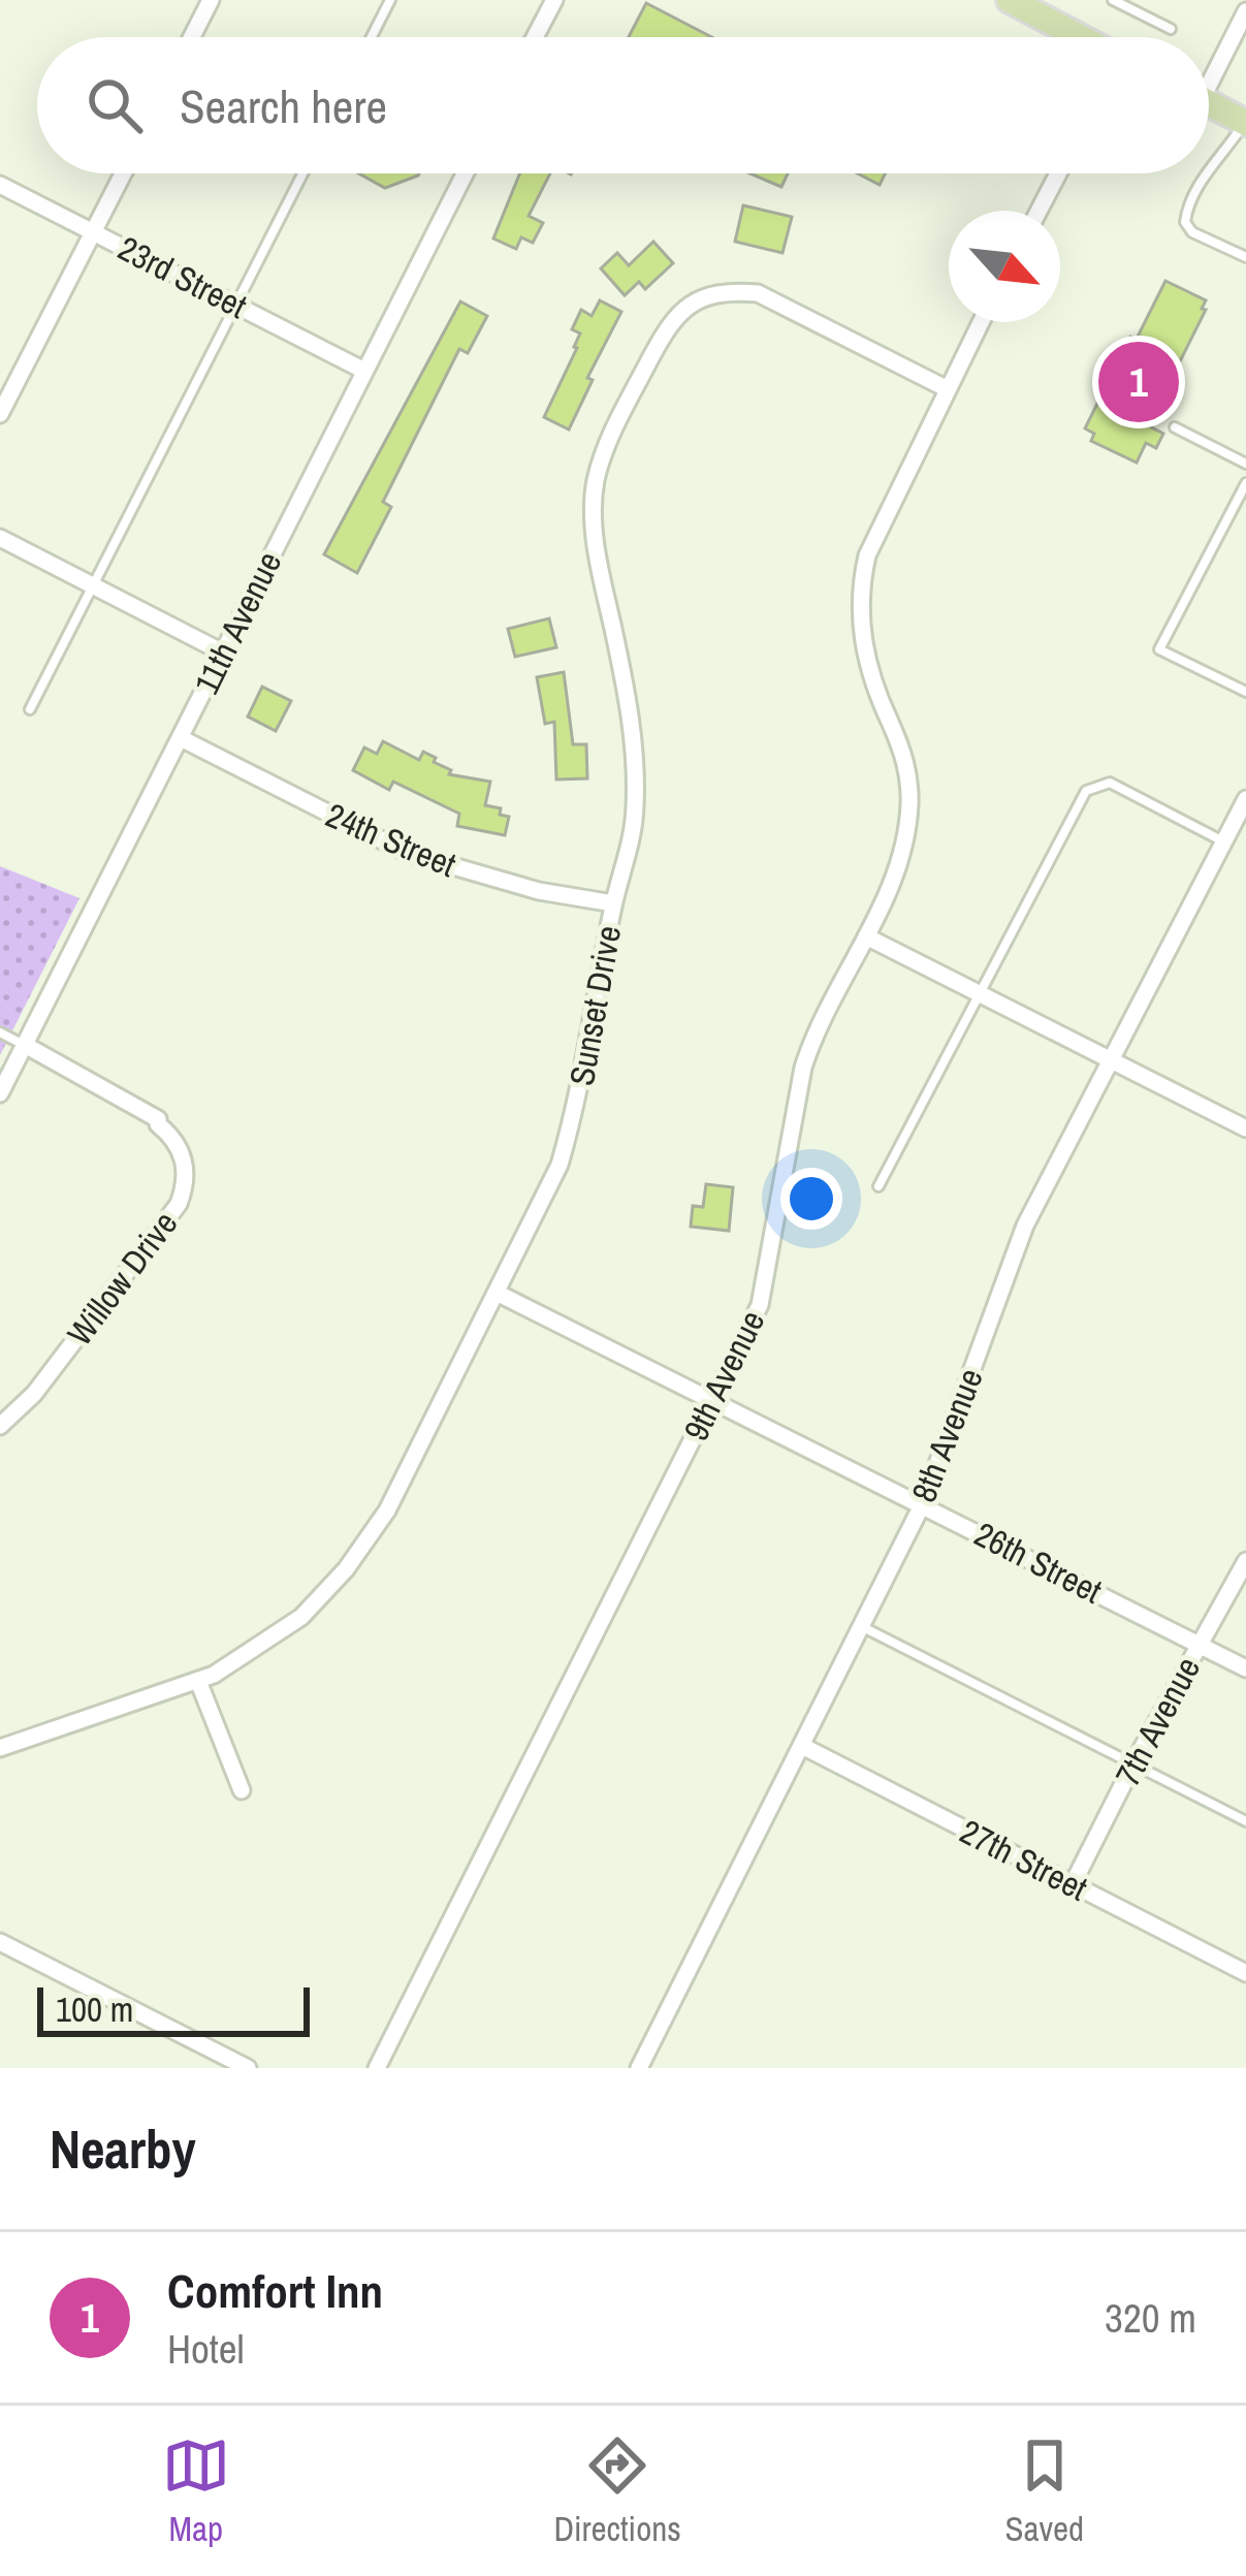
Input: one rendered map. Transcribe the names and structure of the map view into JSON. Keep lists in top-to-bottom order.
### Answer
{
  "streets": {
    "street": [
      "23rd Street",
      "11th Avenue",
      "24th Street",
      "Sunset Drive",
      "Willow Drive",
      "9th Avenue",
      "8th Avenue",
      "26th Street",
      "7th Avenue",
      "27th Street"
    ]
  },
  "crossings": [
    ["23rd Street", "11th Avenue"],
    ["11th Avenue", "24th Street"],
    ["11th Avenue", "Willow Drive"],
    ["24th Street", "Sunset Drive"],
    ["Sunset Drive", "9th Avenue"],
    ["Sunset Drive", "26th Street"],
    ["9th Avenue", "26th Street"],
    ["8th Avenue", "26th Street"],
    ["8th Avenue", "27th Street"],
    ["26th Street", "7th Avenue"],
    ["7th Avenue", "27th Street"]
  ],
  "scale_bar": "100 m",
  "north": "bottom right",
  "page": {
    "search": "Search here",
    "pins": "1",
    "scale": "100 m",
    "heading": "Nearby",
    "list": [
      {
        "mark": "1",
        "name": "Comfort Inn",
        "note": "Hotel",
        "value": "320 m"
      }
    ],
    "nav": ["Map", "Directions", "Saved"]
  }
}
